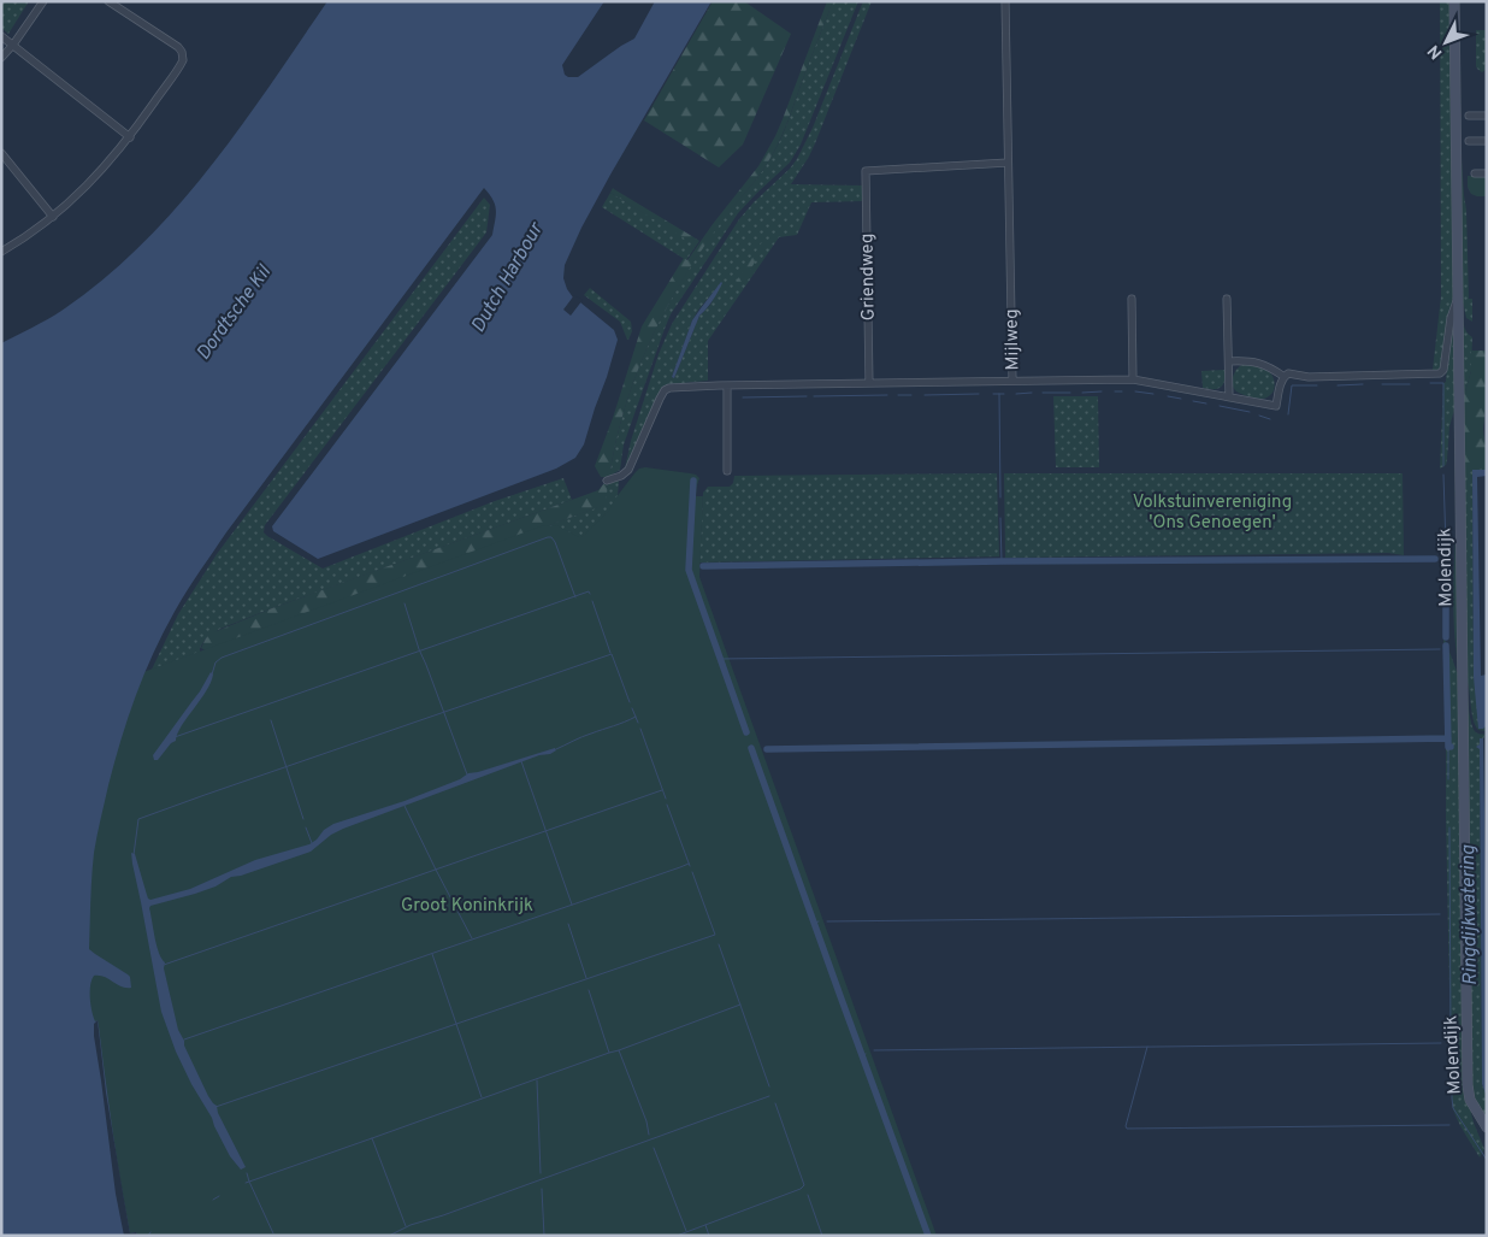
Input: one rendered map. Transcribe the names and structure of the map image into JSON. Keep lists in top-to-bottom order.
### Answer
{
  "streets": {
    "street": ["Griendweg", "Mijlweg", "Molendijk"]
  },
  "crossings": [
    ["Griendweg", "Mijlweg"]
  ],
  "water": ["Dutch Harbour", "Dordtsche Kil", "Ringdijkwatering"],
  "parks": ["Volkstuinvereniging 'Ons Genoegen'", "Groot Koninkrijk"],
  "north": "bottom left"
}
